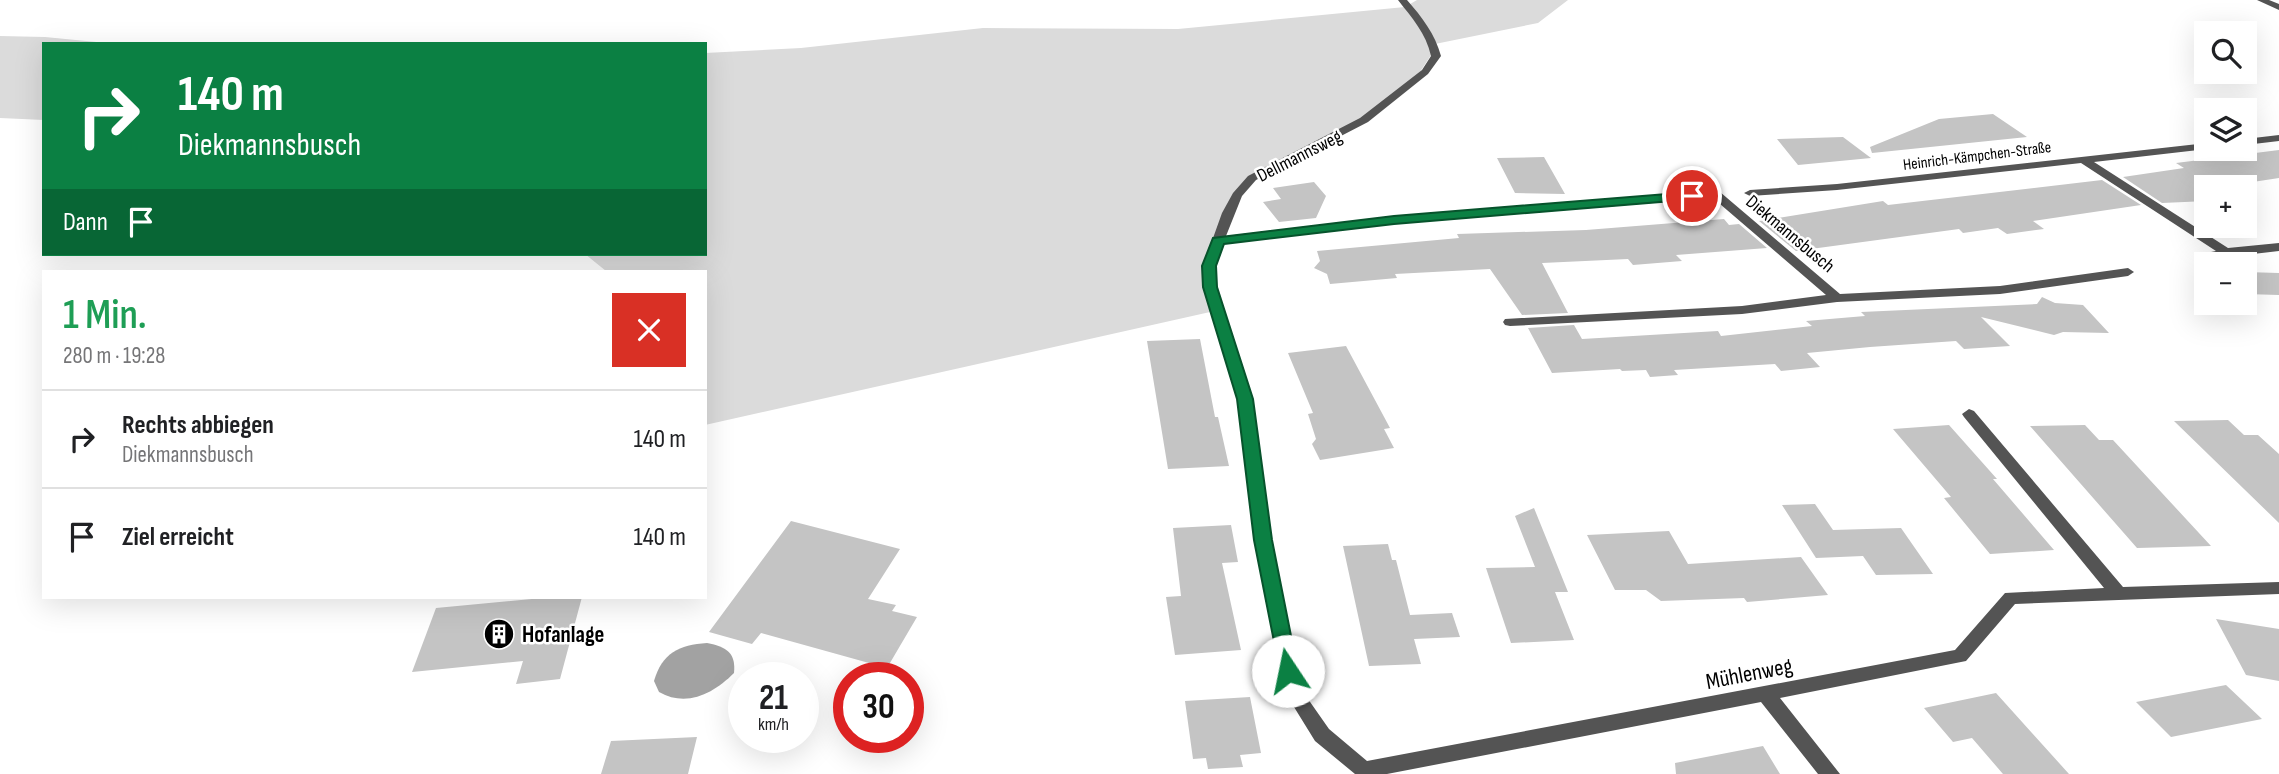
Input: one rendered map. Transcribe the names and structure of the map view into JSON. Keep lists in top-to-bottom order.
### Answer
{
  "streets": {
    "street": [
      "Dellmannsweg",
      "Heinrich-Kämpchen-Straße",
      "Diekmannsbusch",
      "Mühlenweg"
    ]
  },
  "crossings": [
    ["Dellmannsweg", "Diekmannsbusch"],
    ["Dellmannsweg", "Mühlenweg"]
  ],
  "places": {
    "building": ["Hofanlage"]
  },
  "page": {
    "map_buttons": ["+", "−"],
    "turn": ["140 m", "Diekmannsbusch"],
    "then": "Dann",
    "heading": ["1 Min.", "280 m · 19:28"],
    "list": [
      {
        "name": "Rechts abbiegen",
        "note": "Diekmannsbusch",
        "value": "140 m"
      },
      {
        "name": "Ziel erreicht",
        "value": "140 m"
      }
    ],
    "speed": "21 km/h",
    "limit": "30"
  }
}
